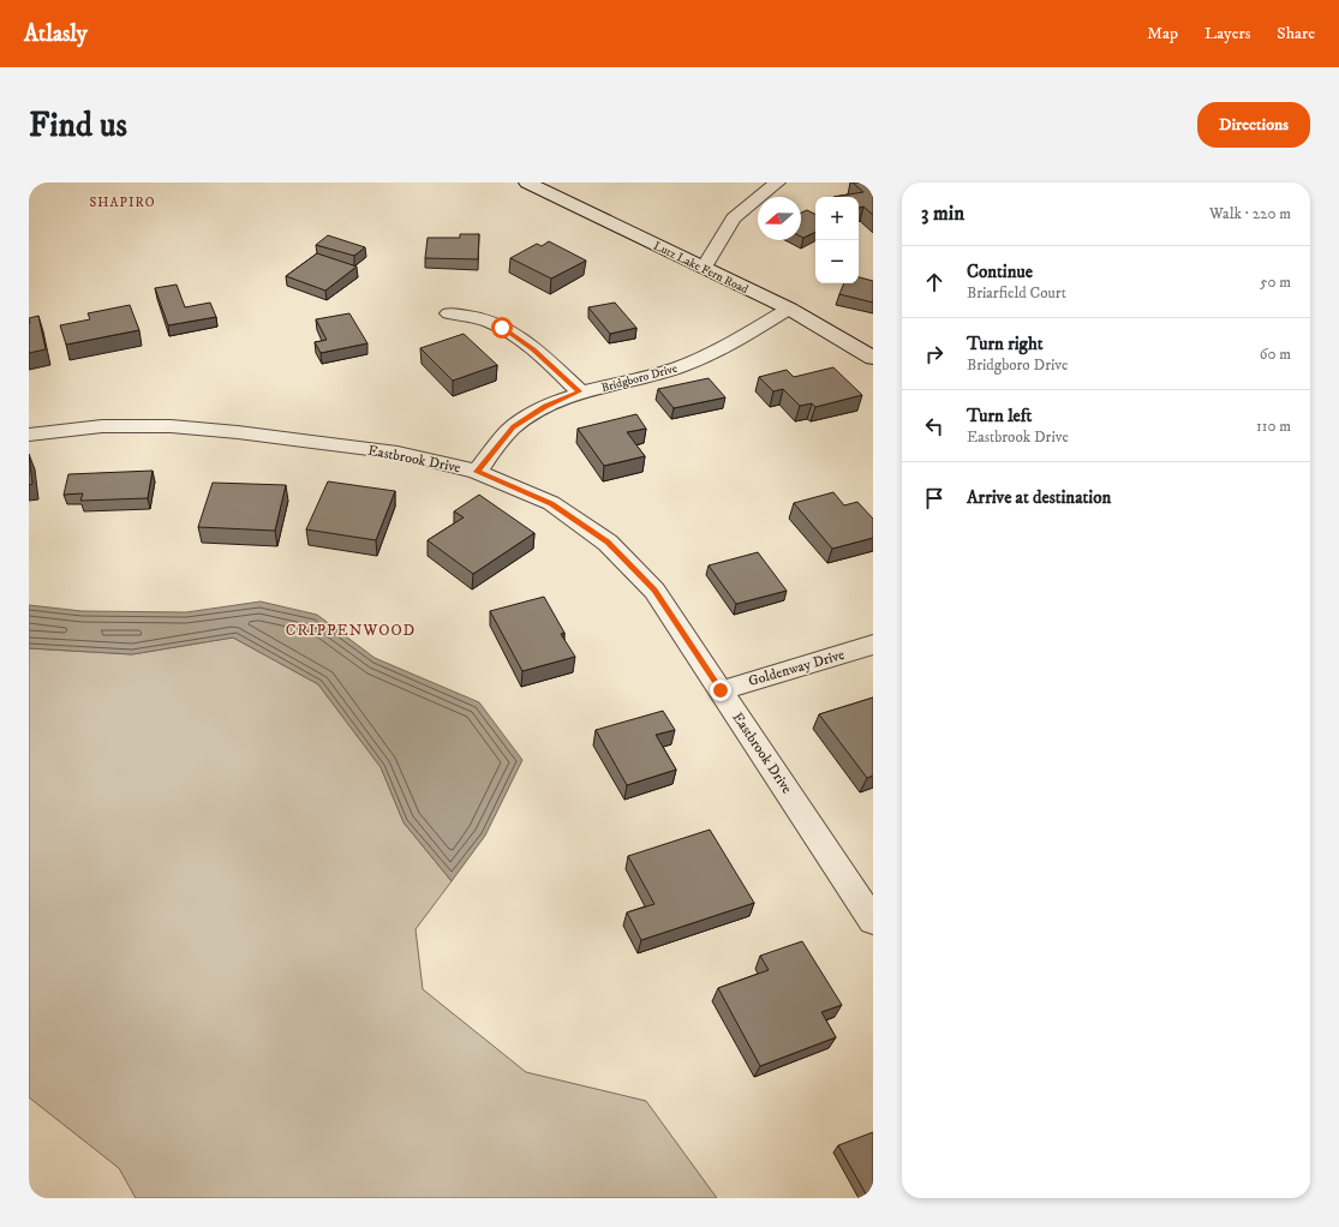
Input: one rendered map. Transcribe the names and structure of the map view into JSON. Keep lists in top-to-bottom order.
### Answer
{
  "streets": {
    "main road": ["Lutz Lake Fern Road"],
    "street": ["Bridgboro Drive", "Eastbrook Drive", "Goldenway Drive"]
  },
  "crossings": [
    ["Lutz Lake Fern Road", "Bridgboro Drive"],
    ["Bridgboro Drive", "Eastbrook Drive"],
    ["Eastbrook Drive", "Goldenway Drive"]
  ],
  "districts": ["SHAPIRO", "CRIPPENWOOD"],
  "north": "left",
  "page": {
    "header": "Atlasly",
    "nav": ["Map", "Layers", "Share"],
    "buttons": "Directions",
    "title": "Find us",
    "heading": ["3 min", "Walk · 220 m"],
    "map_buttons": ["+", "−"],
    "list": [
      ["Continue", "Briarfield Court", "50 m"],
      ["Turn right", "Bridgboro Drive", "60 m"],
      ["Turn left", "Eastbrook Drive", "110 m"],
      "Arrive at destination"
    ]
  }
}
